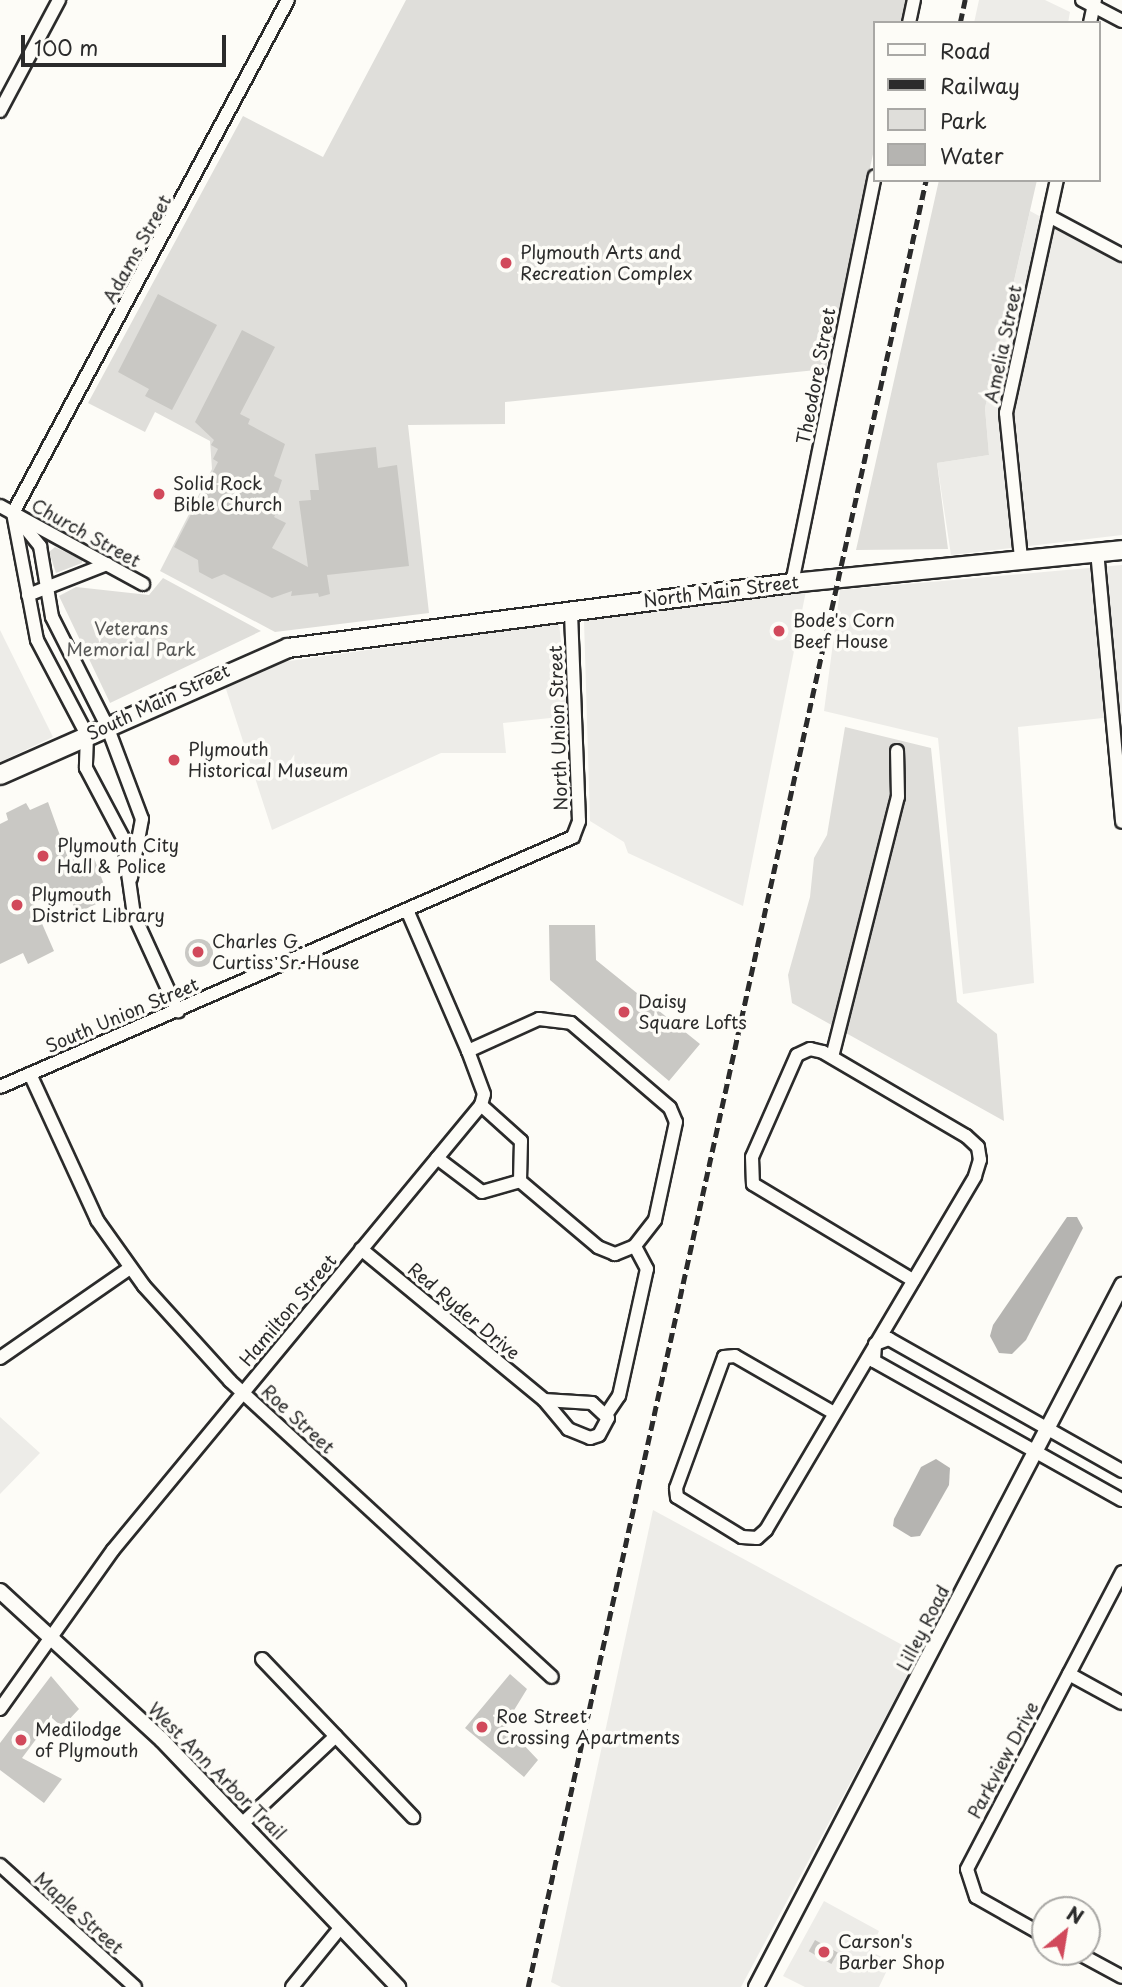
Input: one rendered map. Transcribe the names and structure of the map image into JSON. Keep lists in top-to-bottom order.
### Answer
{
  "streets": {
    "main road": ["North Main Street", "South Main Street"],
    "street": [
      "Adams Street",
      "Amelia Street",
      "Theodore Street",
      "Church Street",
      "North Union Street",
      "South Union Street",
      "Hamilton Street",
      "Red Ryder Drive",
      "Roe Street",
      "Lilley Road",
      "Parkview Drive",
      "West Ann Arbor Trail",
      "Maple Street"
    ]
  },
  "crossings": [
    ["Adams Street", "Church Street"],
    ["Amelia Street", "North Main Street"],
    ["Theodore Street", "North Main Street"],
    ["Church Street", "South Main Street"],
    ["Church Street", "South Union Street"],
    ["North Main Street", "South Main Street"],
    ["North Main Street", "North Union Street"],
    ["North Union Street", "South Union Street"],
    ["South Union Street", "Roe Street"],
    ["Hamilton Street", "Red Ryder Drive"],
    ["Hamilton Street", "Roe Street"],
    ["Hamilton Street", "West Ann Arbor Trail"]
  ],
  "parks": ["Veterans Memorial Park"],
  "places": [
    "Plymouth Arts and Recreation Complex",
    "Solid Rock Bible Church",
    "Bode's Corn Beef House",
    "Plymouth Historical Museum",
    "Plymouth City Hall & Police",
    "Plymouth District Library",
    "Charles G. Curtiss Sr. House",
    "Daisy Square Lofts",
    "Roe Street Crossing Apartments",
    "Medilodge of Plymouth",
    "Carson's Barber Shop"
  ],
  "legend": [
    "Road",
    "Railway",
    "Park",
    "Water"
  ],
  "scale_bar": "100 m",
  "north": "top right"
}
